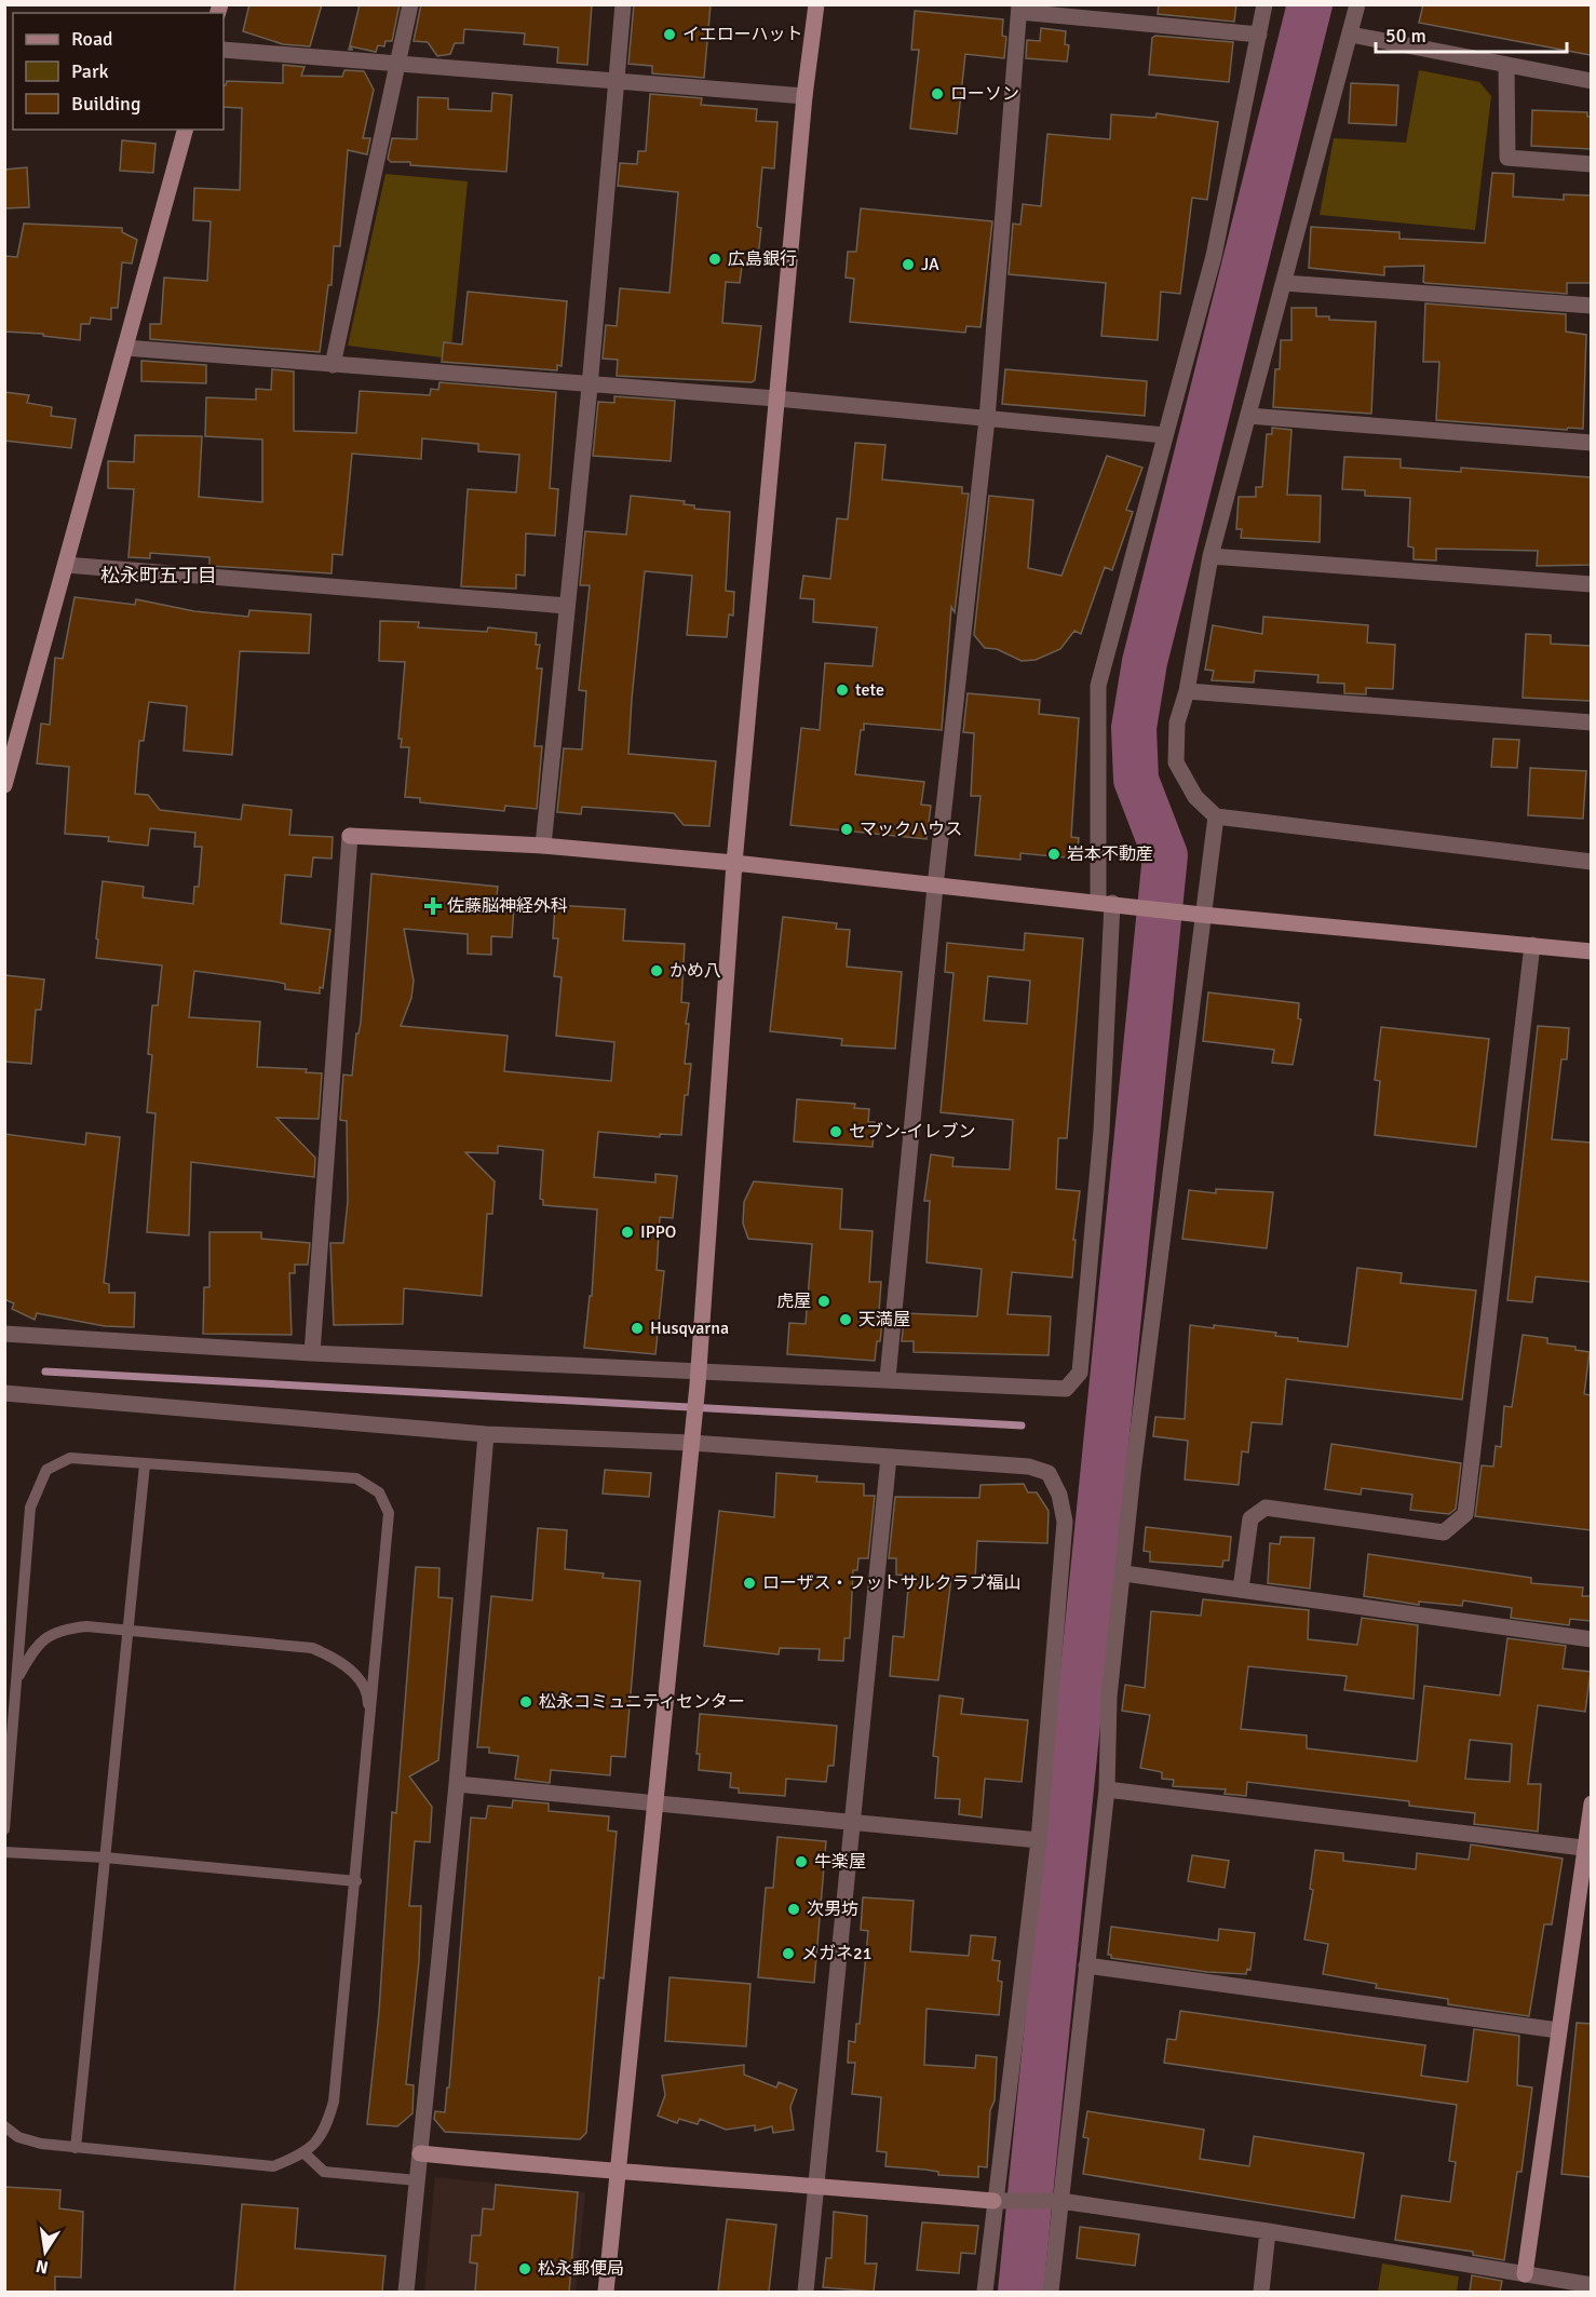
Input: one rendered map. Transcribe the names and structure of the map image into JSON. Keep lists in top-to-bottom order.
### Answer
{
  "districts": ["松永町五丁目"],
  "places": {
    "other": [
      "イエローハット",
      "ローソン",
      "広島銀行",
      "JA",
      "tete",
      "マックハウス",
      "岩本不動産",
      "かめ八",
      "セブン-イレブン",
      "IPPO",
      "虎屋",
      "天満屋",
      "Husqvarna",
      "ローザス・フットサルクラブ福山",
      "松永コミュニティセンター",
      "牛楽屋",
      "次男坊",
      "メガネ21",
      "松永郵便局"
    ],
    "health": ["佐藤脳神経外科"]
  },
  "legend": ["Road", "Park", "Building"],
  "scale_bar": "50 m",
  "north": "bottom"
}
